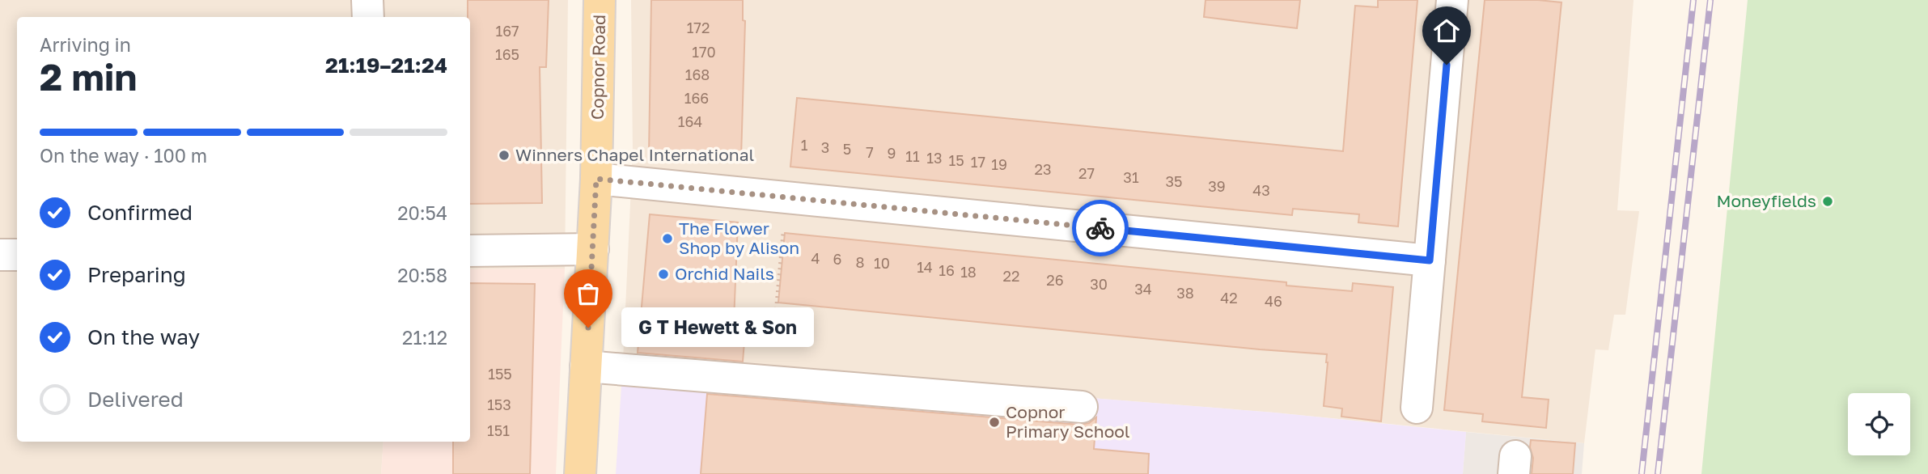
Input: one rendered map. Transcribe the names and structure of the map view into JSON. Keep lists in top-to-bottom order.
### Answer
{
  "streets": {
    "main road": ["Copnor Road"]
  },
  "places": [
    "Winners Chapel International",
    "Moneyfields",
    "The Flower Shop by Alison",
    "Orchid Nails",
    "G T Hewett & Son",
    "Copnor Primary School"
  ],
  "house_numbers": [
    "172",
    "167",
    "170",
    "165",
    "168",
    "166",
    "164",
    "1",
    "3",
    "5",
    "7",
    "9",
    "11",
    "13",
    "15",
    "17",
    "19",
    "23",
    "27",
    "31",
    "35",
    "39",
    "43",
    "4",
    "6",
    "8",
    "10",
    "14",
    "16",
    "18",
    "22",
    "26",
    "30",
    "34",
    "38",
    "42",
    "46",
    "155",
    "153",
    "151"
  ],
  "page": {
    "heading": ["2 min", "Arriving in", "21:19–21:24"],
    "bar": "On the way · 100 m",
    "list": [
      ["Confirmed", "20:54"],
      ["Preparing", "20:58"],
      ["On the way", "21:12"],
      "Delivered"
    ],
    "bubble": "G T Hewett & Son"
  }
}
